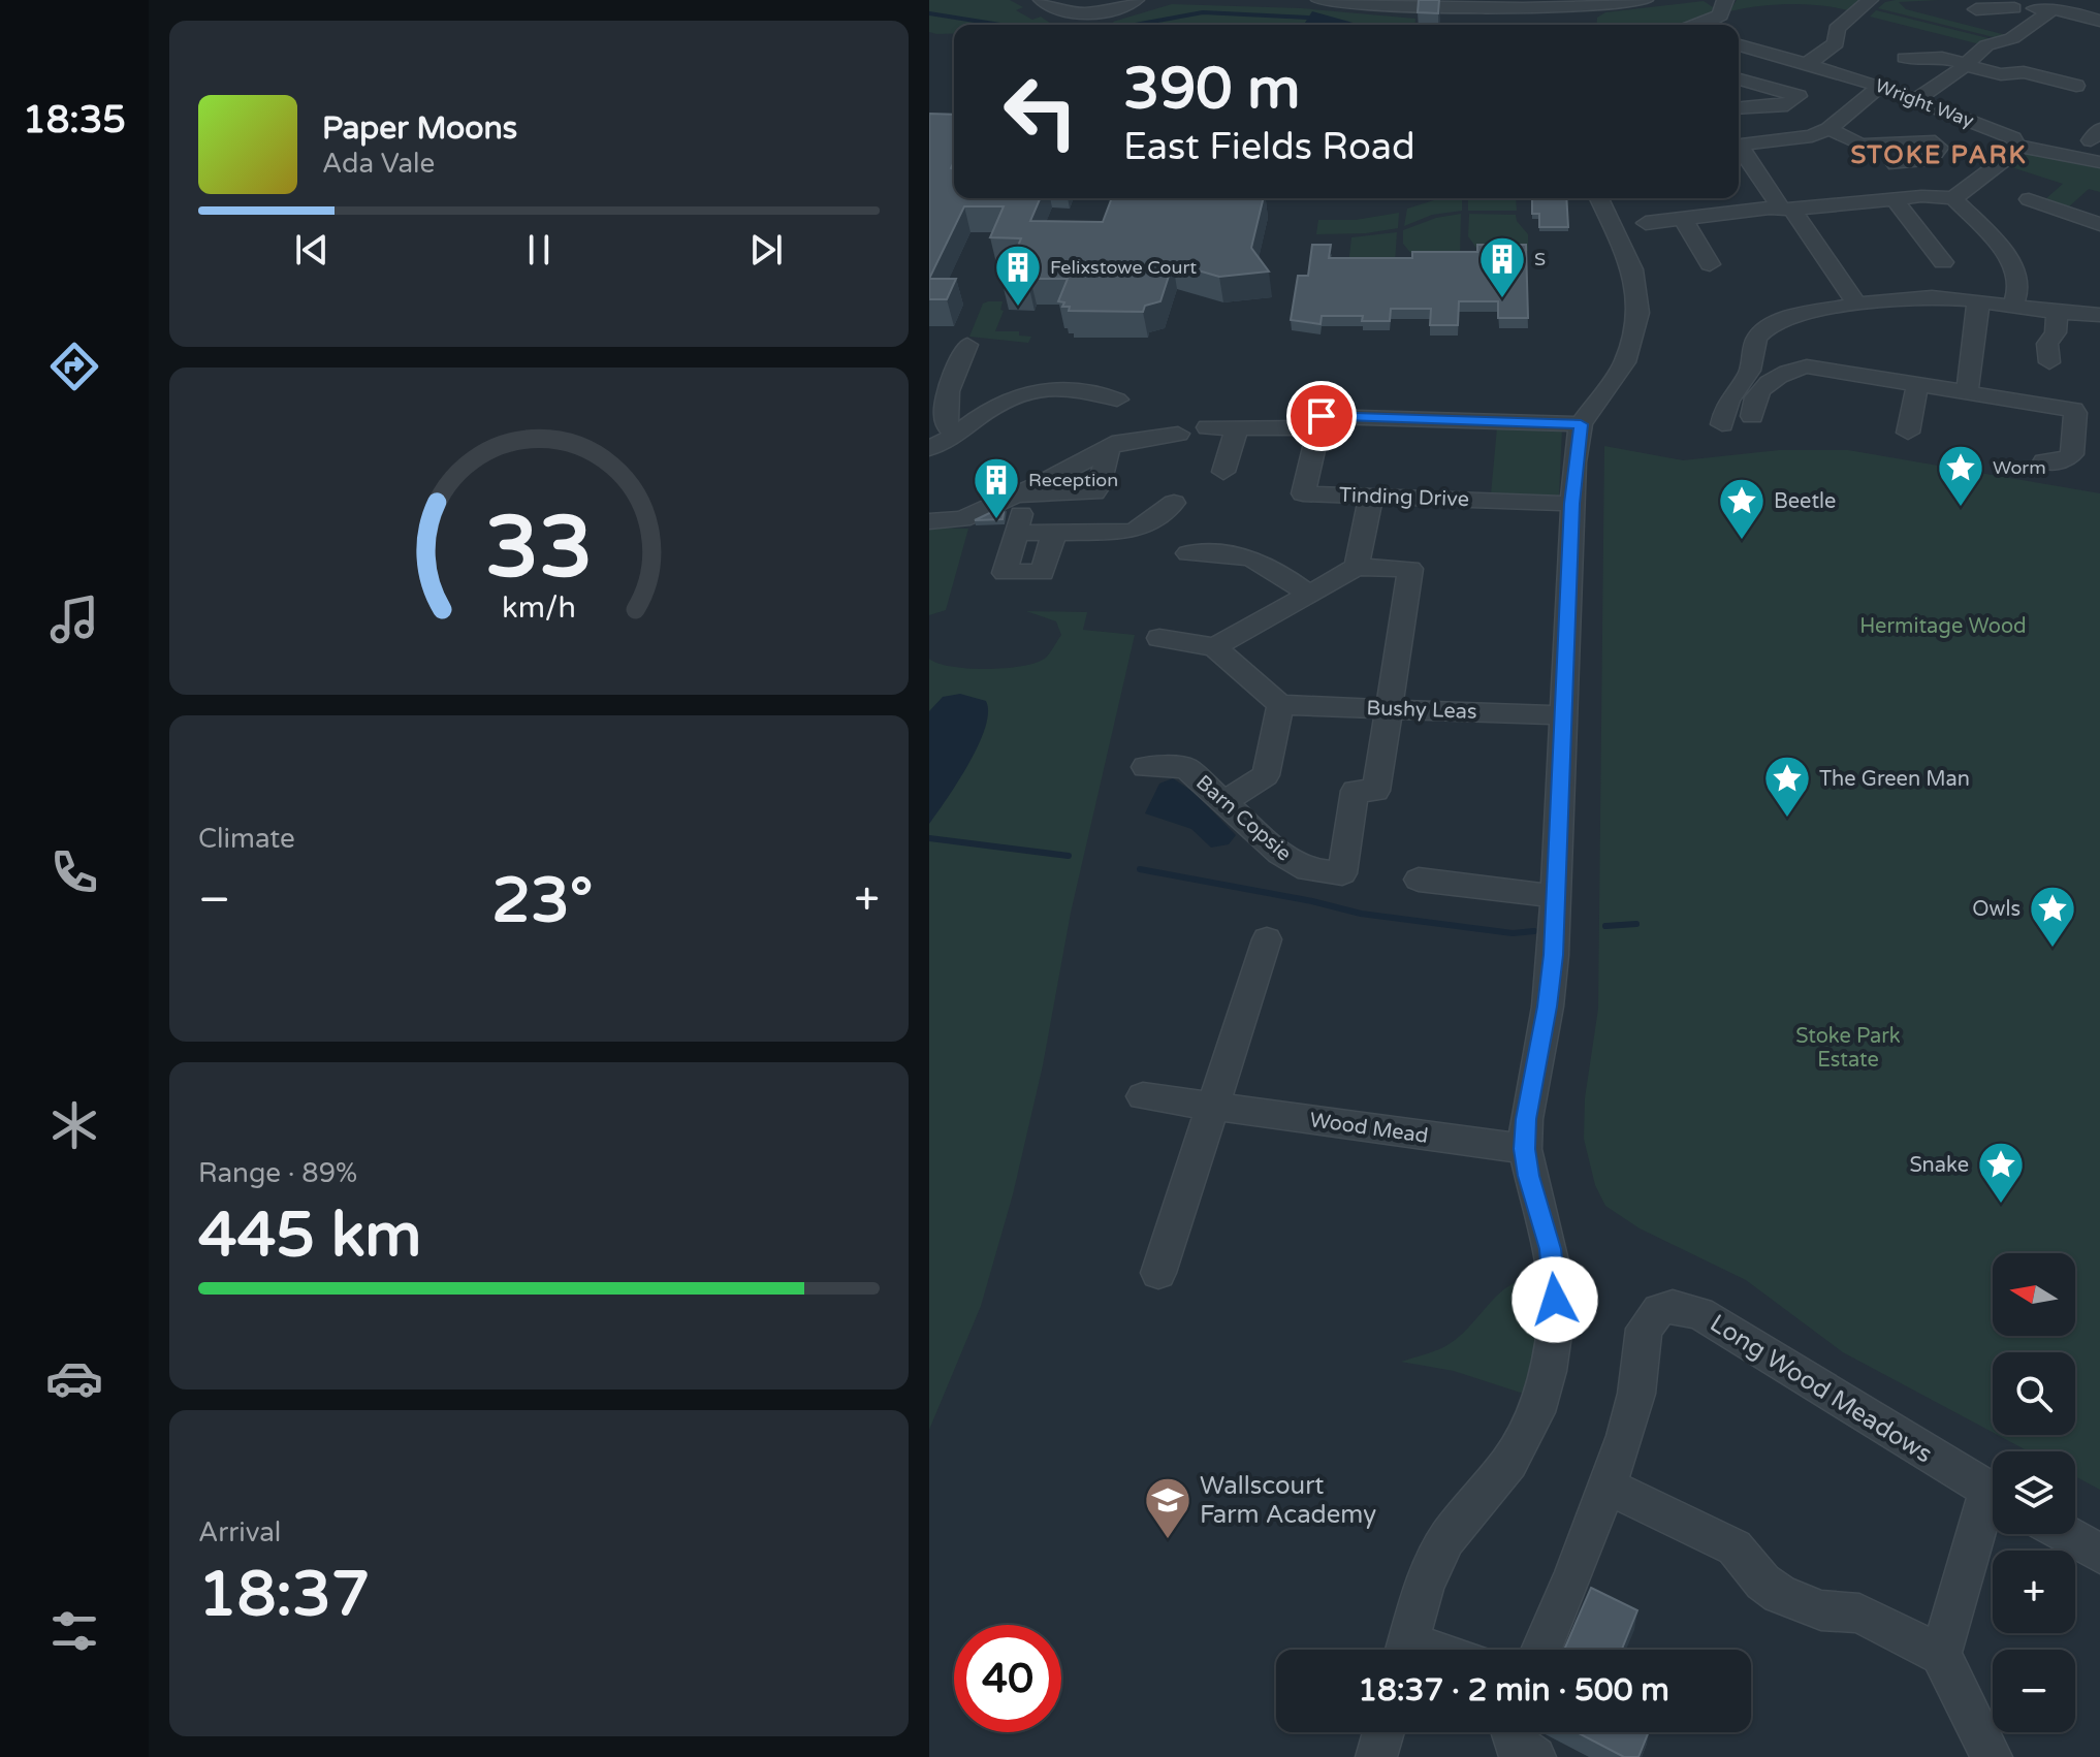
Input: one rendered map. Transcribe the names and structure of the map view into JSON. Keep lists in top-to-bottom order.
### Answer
{
  "streets": {
    "street": [
      "Wright Way",
      "Tinding Drive",
      "Bushy Leas",
      "Barn Copsie",
      "Wood Mead",
      "Long Wood Meadows"
    ]
  },
  "crossings": [
    ["Bushy Leas", "Barn Copsie"]
  ],
  "districts": ["STOKE PARK"],
  "parks": ["Hermitage Wood", "Stoke Park Estate"],
  "places": {
    "building": ["S", "Felixstowe Court", "Reception"],
    "place": [
      "Worm",
      "Beetle",
      "The Green Man",
      "Owls",
      "Snake"
    ],
    "school or university": ["Wallscourt Farm Academy"]
  },
  "north": "left",
  "page": {
    "tabs": "18:35",
    "turn": ["390 m", "East Fields Road"],
    "song": ["Paper Moons", "Ada Vale"],
    "tile": [
      "Climate",
      ["Range · 89%", "445 km"],
      ["Arrival", "18:37"]
    ],
    "heat": ["−", "23°", "+"],
    "map_buttons": ["+", "−"],
    "limit": "40",
    "trip": "18:37 · 2 min · 500 m",
    "gauge": ["33", "km/h"]
  }
}
